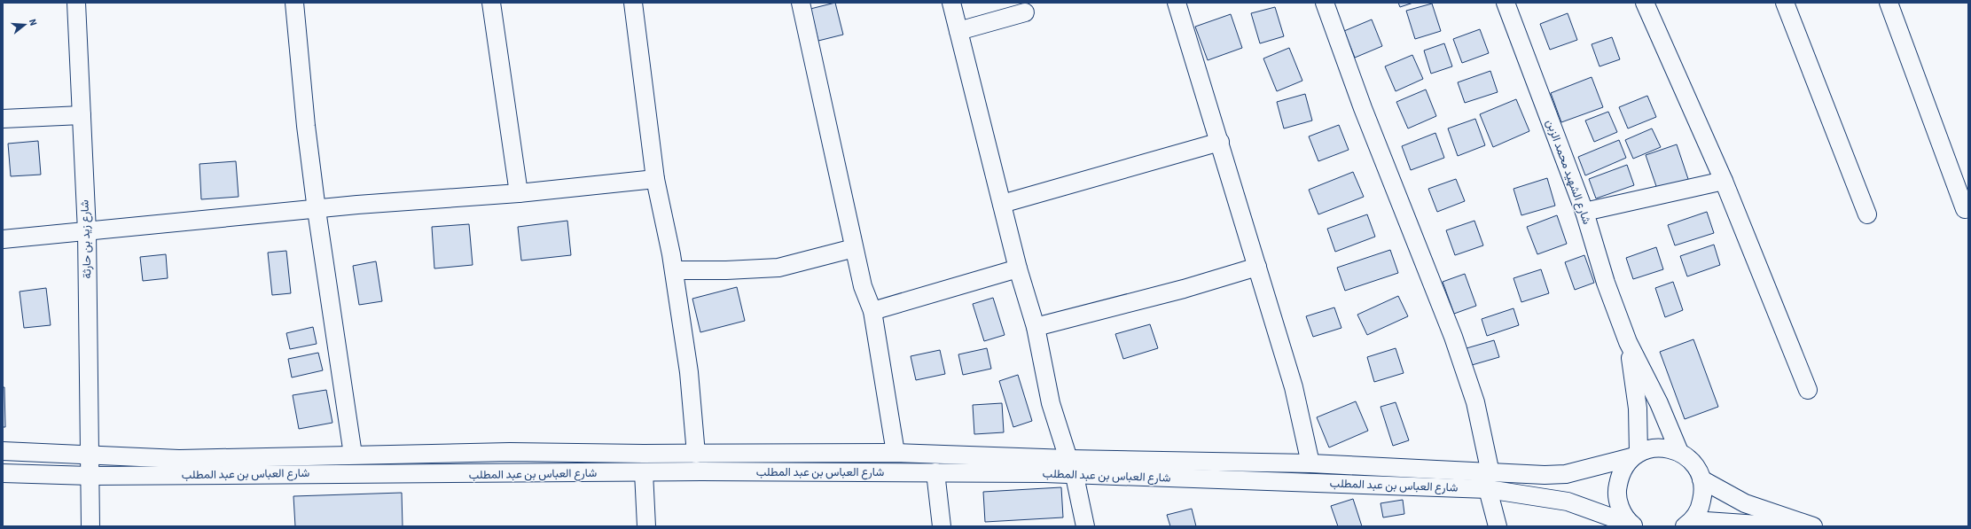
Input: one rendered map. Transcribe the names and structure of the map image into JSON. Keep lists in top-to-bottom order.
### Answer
{
  "streets": {
    "street": ["شارع الشهيد محمد الزبن", "شارع زيد بن حارثة", "شارع العباس بن عبد المطلب"]
  },
  "crossings": [
    ["شارع الشهيد محمد الزبن", "شارع العباس بن عبد المطلب"],
    ["شارع زيد بن حارثة", "شارع العباس بن عبد المطلب"]
  ],
  "north": "right"
}
